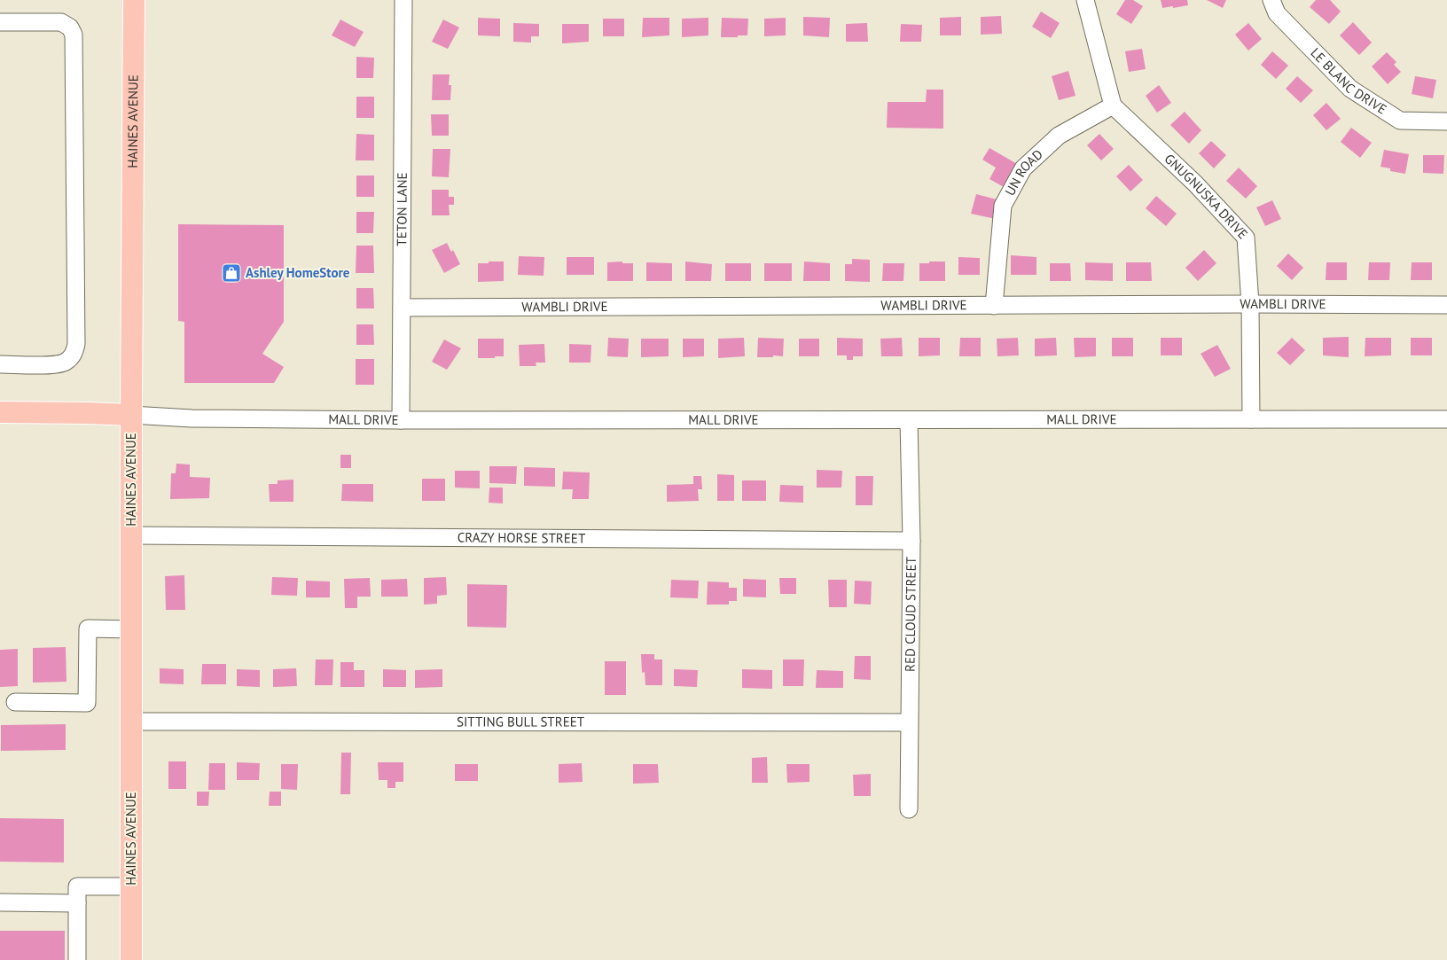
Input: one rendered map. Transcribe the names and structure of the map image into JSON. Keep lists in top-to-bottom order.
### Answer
{
  "streets": {
    "main road": ["HAINES AVENUE", "MALL DRIVE"],
    "street": [
      "LE BLANC DRIVE",
      "UN ROAD",
      "GNUGNUSKA DRIVE",
      "TETON LANE",
      "WAMBLI DRIVE",
      "CRAZY HORSE STREET",
      "RED CLOUD STREET",
      "SITTING BULL STREET"
    ]
  },
  "crossings": [
    ["HAINES AVENUE", "MALL DRIVE"],
    ["HAINES AVENUE", "CRAZY HORSE STREET"],
    ["HAINES AVENUE", "SITTING BULL STREET"],
    ["UN ROAD", "GNUGNUSKA DRIVE"],
    ["UN ROAD", "WAMBLI DRIVE"],
    ["GNUGNUSKA DRIVE", "WAMBLI DRIVE"],
    ["GNUGNUSKA DRIVE", "MALL DRIVE"],
    ["TETON LANE", "WAMBLI DRIVE"],
    ["TETON LANE", "MALL DRIVE"],
    ["MALL DRIVE", "RED CLOUD STREET"],
    ["CRAZY HORSE STREET", "RED CLOUD STREET"],
    ["RED CLOUD STREET", "SITTING BULL STREET"]
  ],
  "places": {
    "shop": ["Ashley HomeStore"]
  }
}
